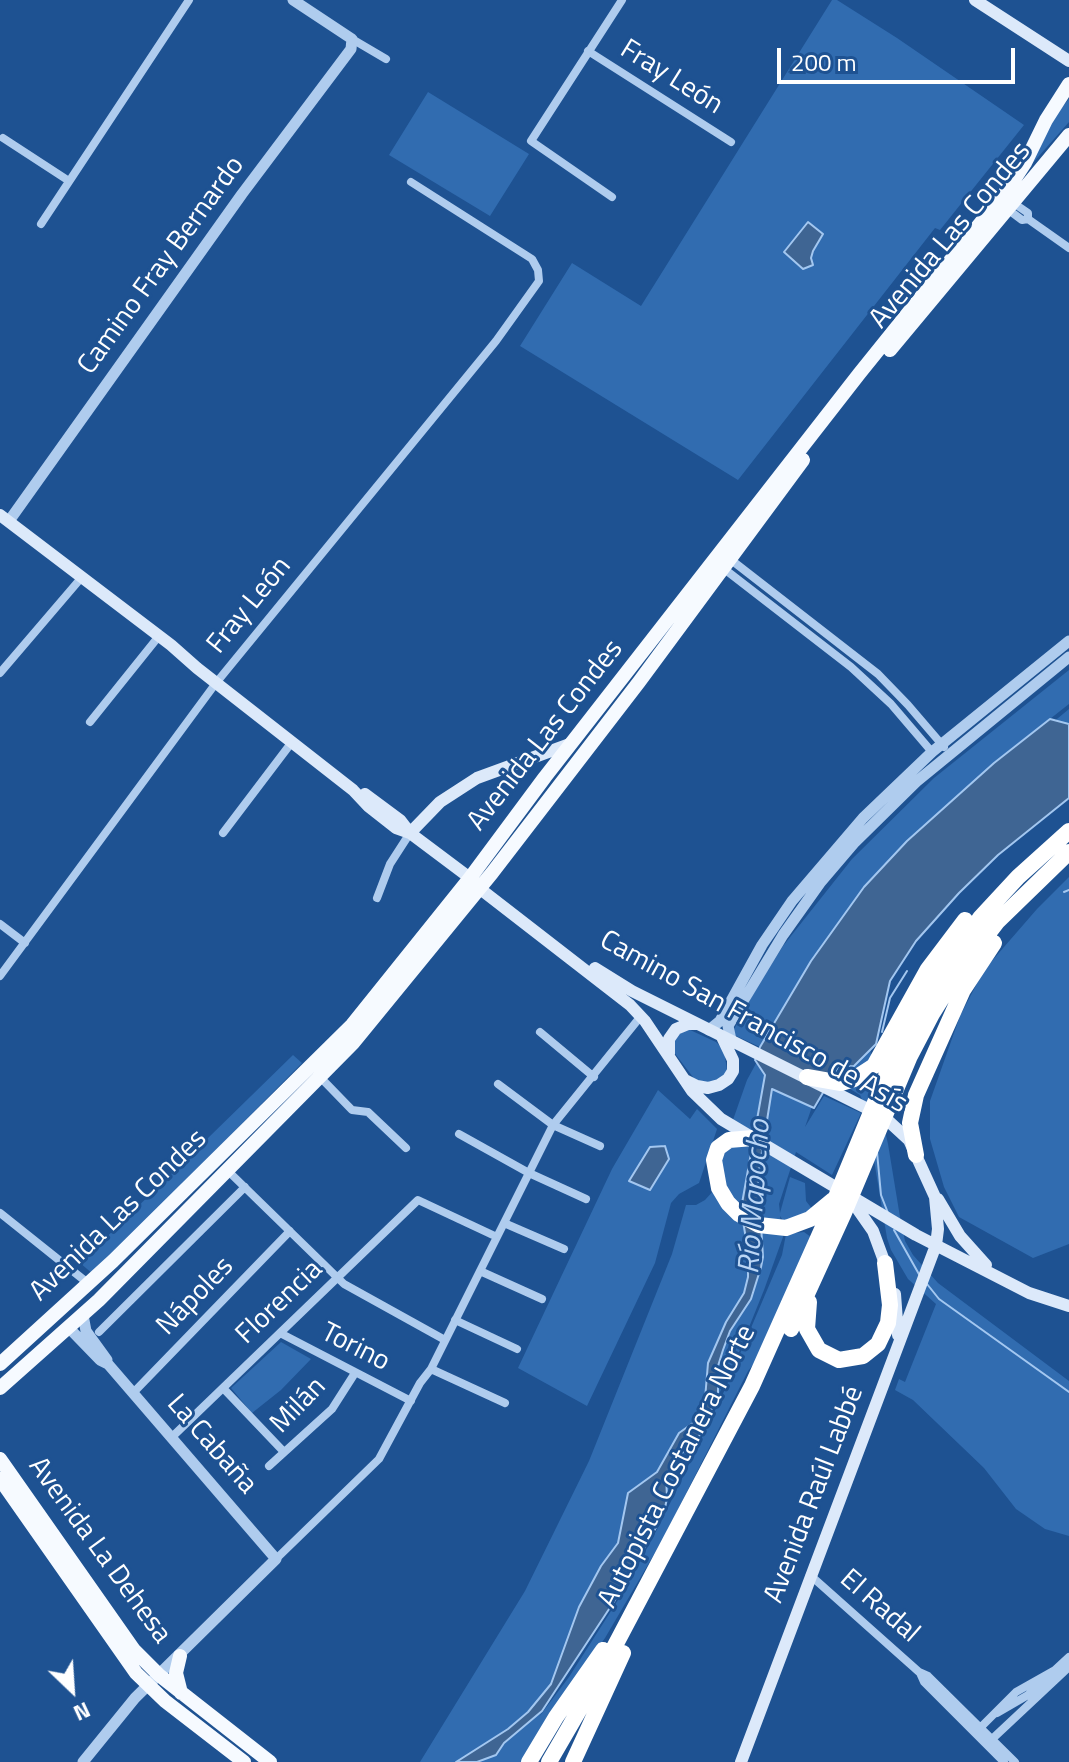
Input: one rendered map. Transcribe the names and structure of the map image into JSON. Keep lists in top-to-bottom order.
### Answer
{
  "streets": {
    "highway": ["Autopista Costanera Norte"],
    "main road": [
      "Avenida Las Condes",
      "Camino San Francisco de Asís",
      "Avenida Raúl Labbé",
      "Avenida La Dehesa"
    ],
    "street": [
      "Fray León",
      "Camino Fray Bernardo",
      "Nápoles",
      "Florencia",
      "Torino",
      "Milán",
      "La Cabaña",
      "El Radal"
    ]
  },
  "crossings": [
    ["Fray León", "Camino San Francisco de Asís"],
    ["Avenida Las Condes", "Camino San Francisco de Asís"],
    ["Avenida Las Condes", "La Cabaña"],
    ["Camino Fray Bernardo", "Camino San Francisco de Asís"],
    ["Camino San Francisco de Asís", "Autopista Costanera Norte"],
    ["Camino San Francisco de Asís", "Avenida Raúl Labbé"],
    ["Nápoles", "La Cabaña"],
    ["Florencia", "Torino"],
    ["Florencia", "La Cabaña"],
    ["Torino", "Milán"],
    ["Avenida Raúl Labbé", "El Radal"]
  ],
  "water": ["Río Mapocho"],
  "scale_bar": "200 m",
  "north": "bottom right"
}
